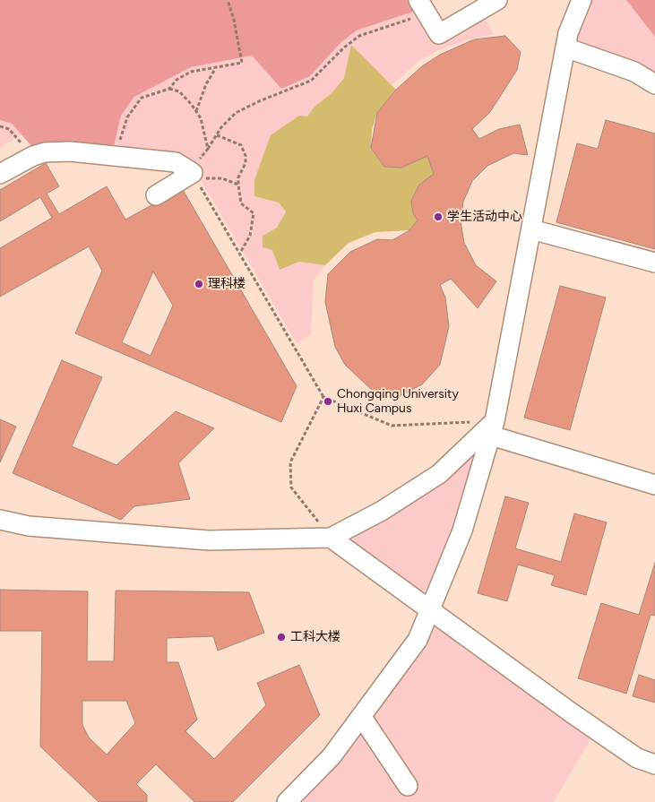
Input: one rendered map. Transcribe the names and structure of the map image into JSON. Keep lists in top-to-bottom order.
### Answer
{
  "places": [
    "学生活动中心",
    "理科楼",
    "Chongqing University Huxi Campus",
    "工科大楼"
  ]
}
